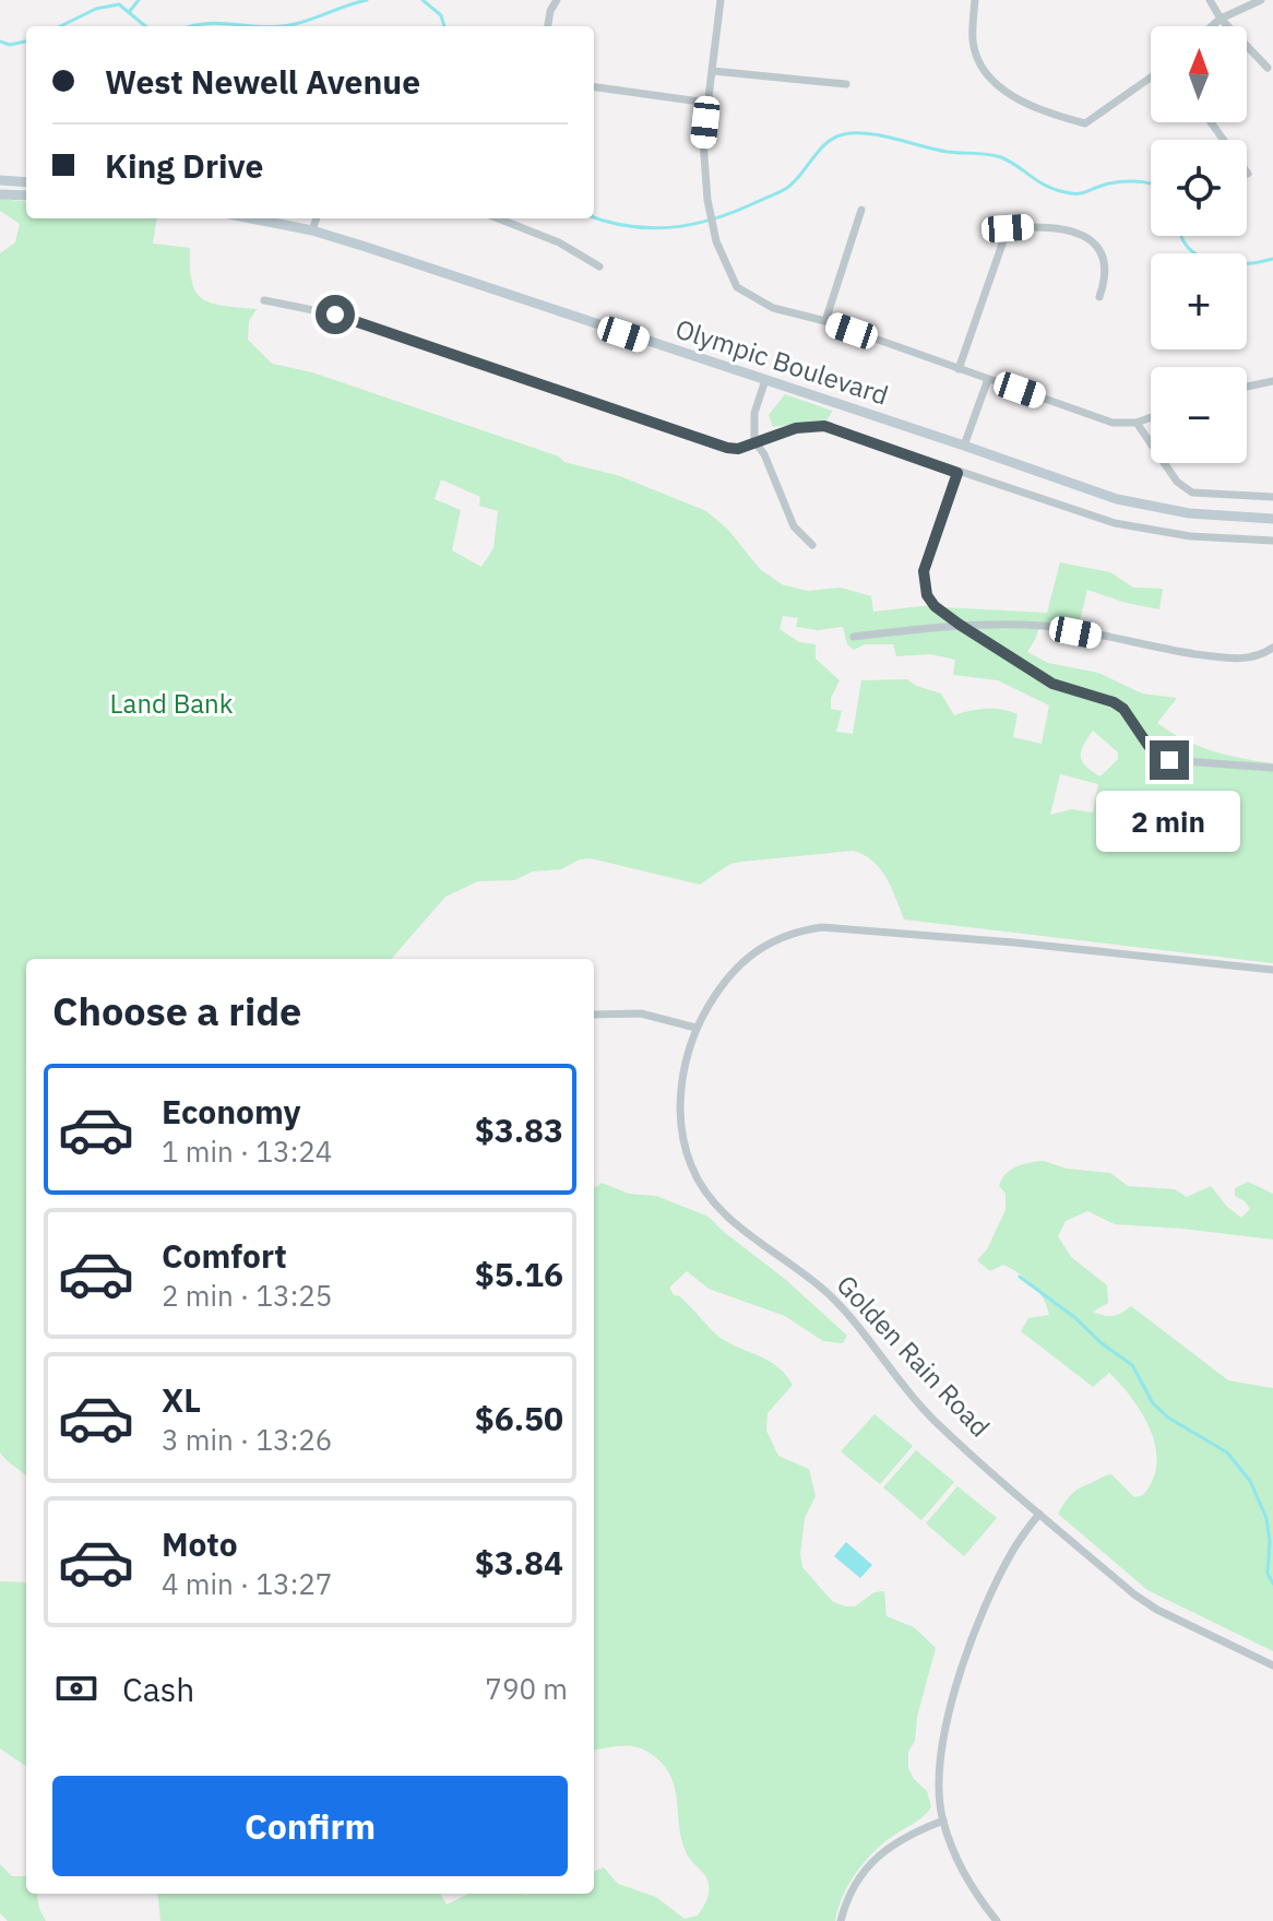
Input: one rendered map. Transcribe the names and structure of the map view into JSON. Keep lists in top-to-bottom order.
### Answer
{
  "streets": {
    "main road": ["Olympic Boulevard"],
    "street": ["Golden Rain Road"]
  },
  "parks": ["Land Bank"],
  "north": "top",
  "page": {
    "map_buttons": ["+", "−"],
    "banner": ["West Newell Avenue", "King Drive"],
    "bubble": "2 min",
    "heading": "Choose a ride",
    "list": [
      {
        "name": "Economy",
        "note": "1 min · 13:24",
        "value": "$3.83"
      },
      {
        "name": "Comfort",
        "note": "2 min · 13:25",
        "value": "$5.16"
      },
      {
        "name": "XL",
        "note": "3 min · 13:26",
        "value": "$6.50"
      },
      {
        "name": "Moto",
        "note": "4 min · 13:27",
        "value": "$3.84"
      }
    ],
    "pay": ["Cash", "790 m"],
    "buttons": "Confirm"
  }
}
